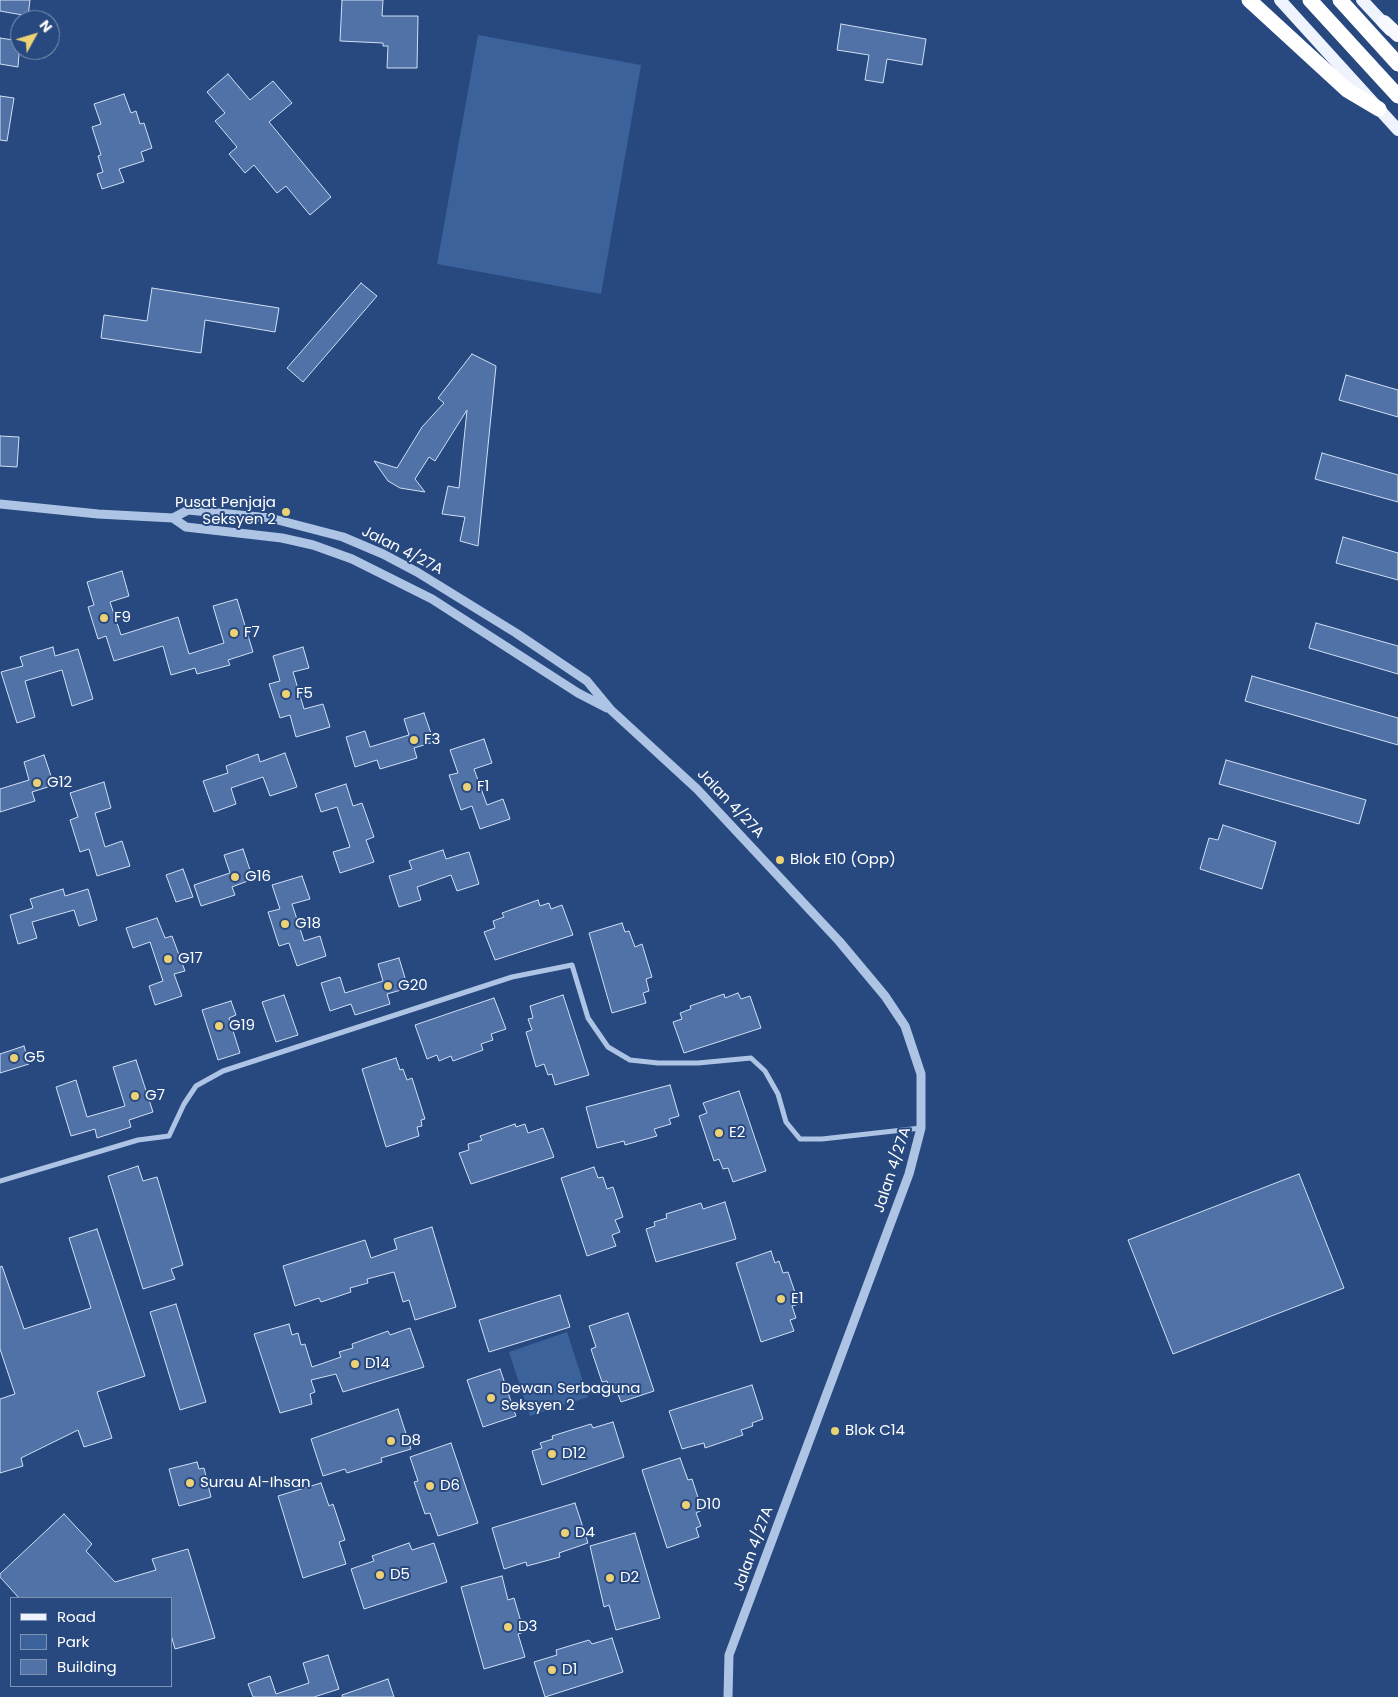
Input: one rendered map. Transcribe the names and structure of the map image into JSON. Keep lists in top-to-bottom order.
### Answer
{
  "streets": {
    "street": ["Jalan 4/27A"]
  },
  "places": [
    "Pusat Penjaja Seksyen 2",
    "F9",
    "F7",
    "F5",
    "F3",
    "G12",
    "F1",
    "Blok E10 (Opp)",
    "G16",
    "G18",
    "G17",
    "G20",
    "G19",
    "G5",
    "G7",
    "E2",
    "E1",
    "D14",
    "Dewan Serbaguna Seksyen 2",
    "Blok C14",
    "D8",
    "D12",
    "Surau Al-Ihsan",
    "D6",
    "D10",
    "D4",
    "D5",
    "D2",
    "D3",
    "D1"
  ],
  "legend": ["Road", "Park", "Building"],
  "north": "top right"
}
